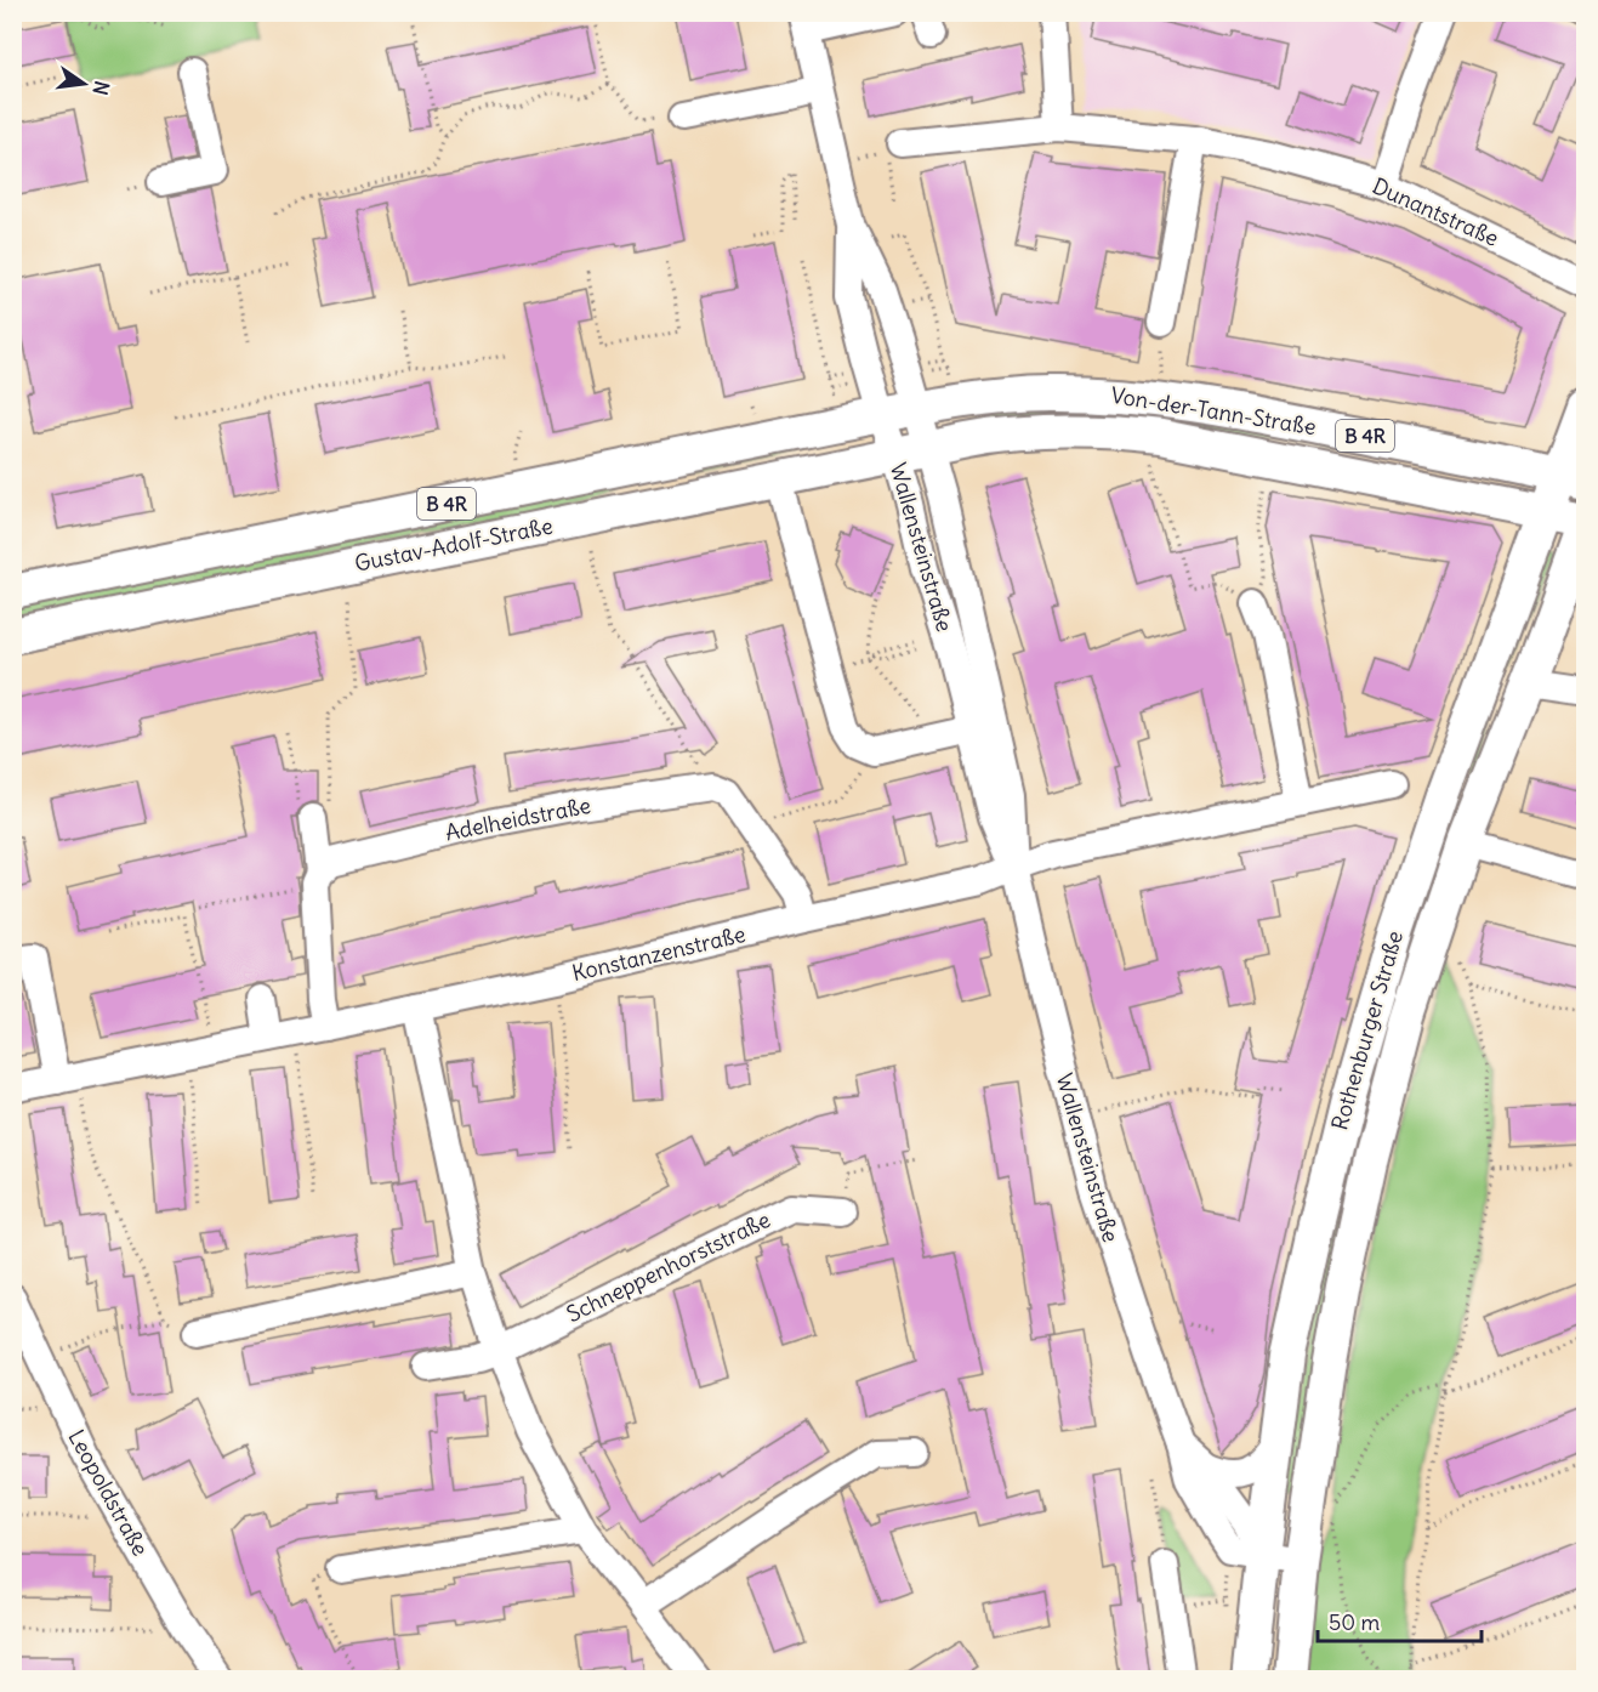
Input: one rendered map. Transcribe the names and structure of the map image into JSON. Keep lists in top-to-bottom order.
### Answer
{
  "streets": {
    "main road": [
      "Von-der-Tann-Straße",
      "B 4R",
      "Gustav-Adolf-Straße",
      "Rothenburger Straße"
    ],
    "street": [
      "Dunantstraße",
      "Wallensteinstraße",
      "Adelheidstraße",
      "Konstanzenstraße",
      "Schneppenhorststraße",
      "Leopoldstraße"
    ]
  },
  "crossings": [
    ["Von-der-Tann-Straße", "Gustav-Adolf-Straße"],
    ["Von-der-Tann-Straße", "Wallensteinstraße"],
    ["Von-der-Tann-Straße", "Rothenburger Straße"],
    ["Gustav-Adolf-Straße", "Wallensteinstraße"],
    ["Wallensteinstraße", "Konstanzenstraße"],
    ["Wallensteinstraße", "Rothenburger Straße"]
  ],
  "scale_bar": "50 m",
  "north": "right"
}
